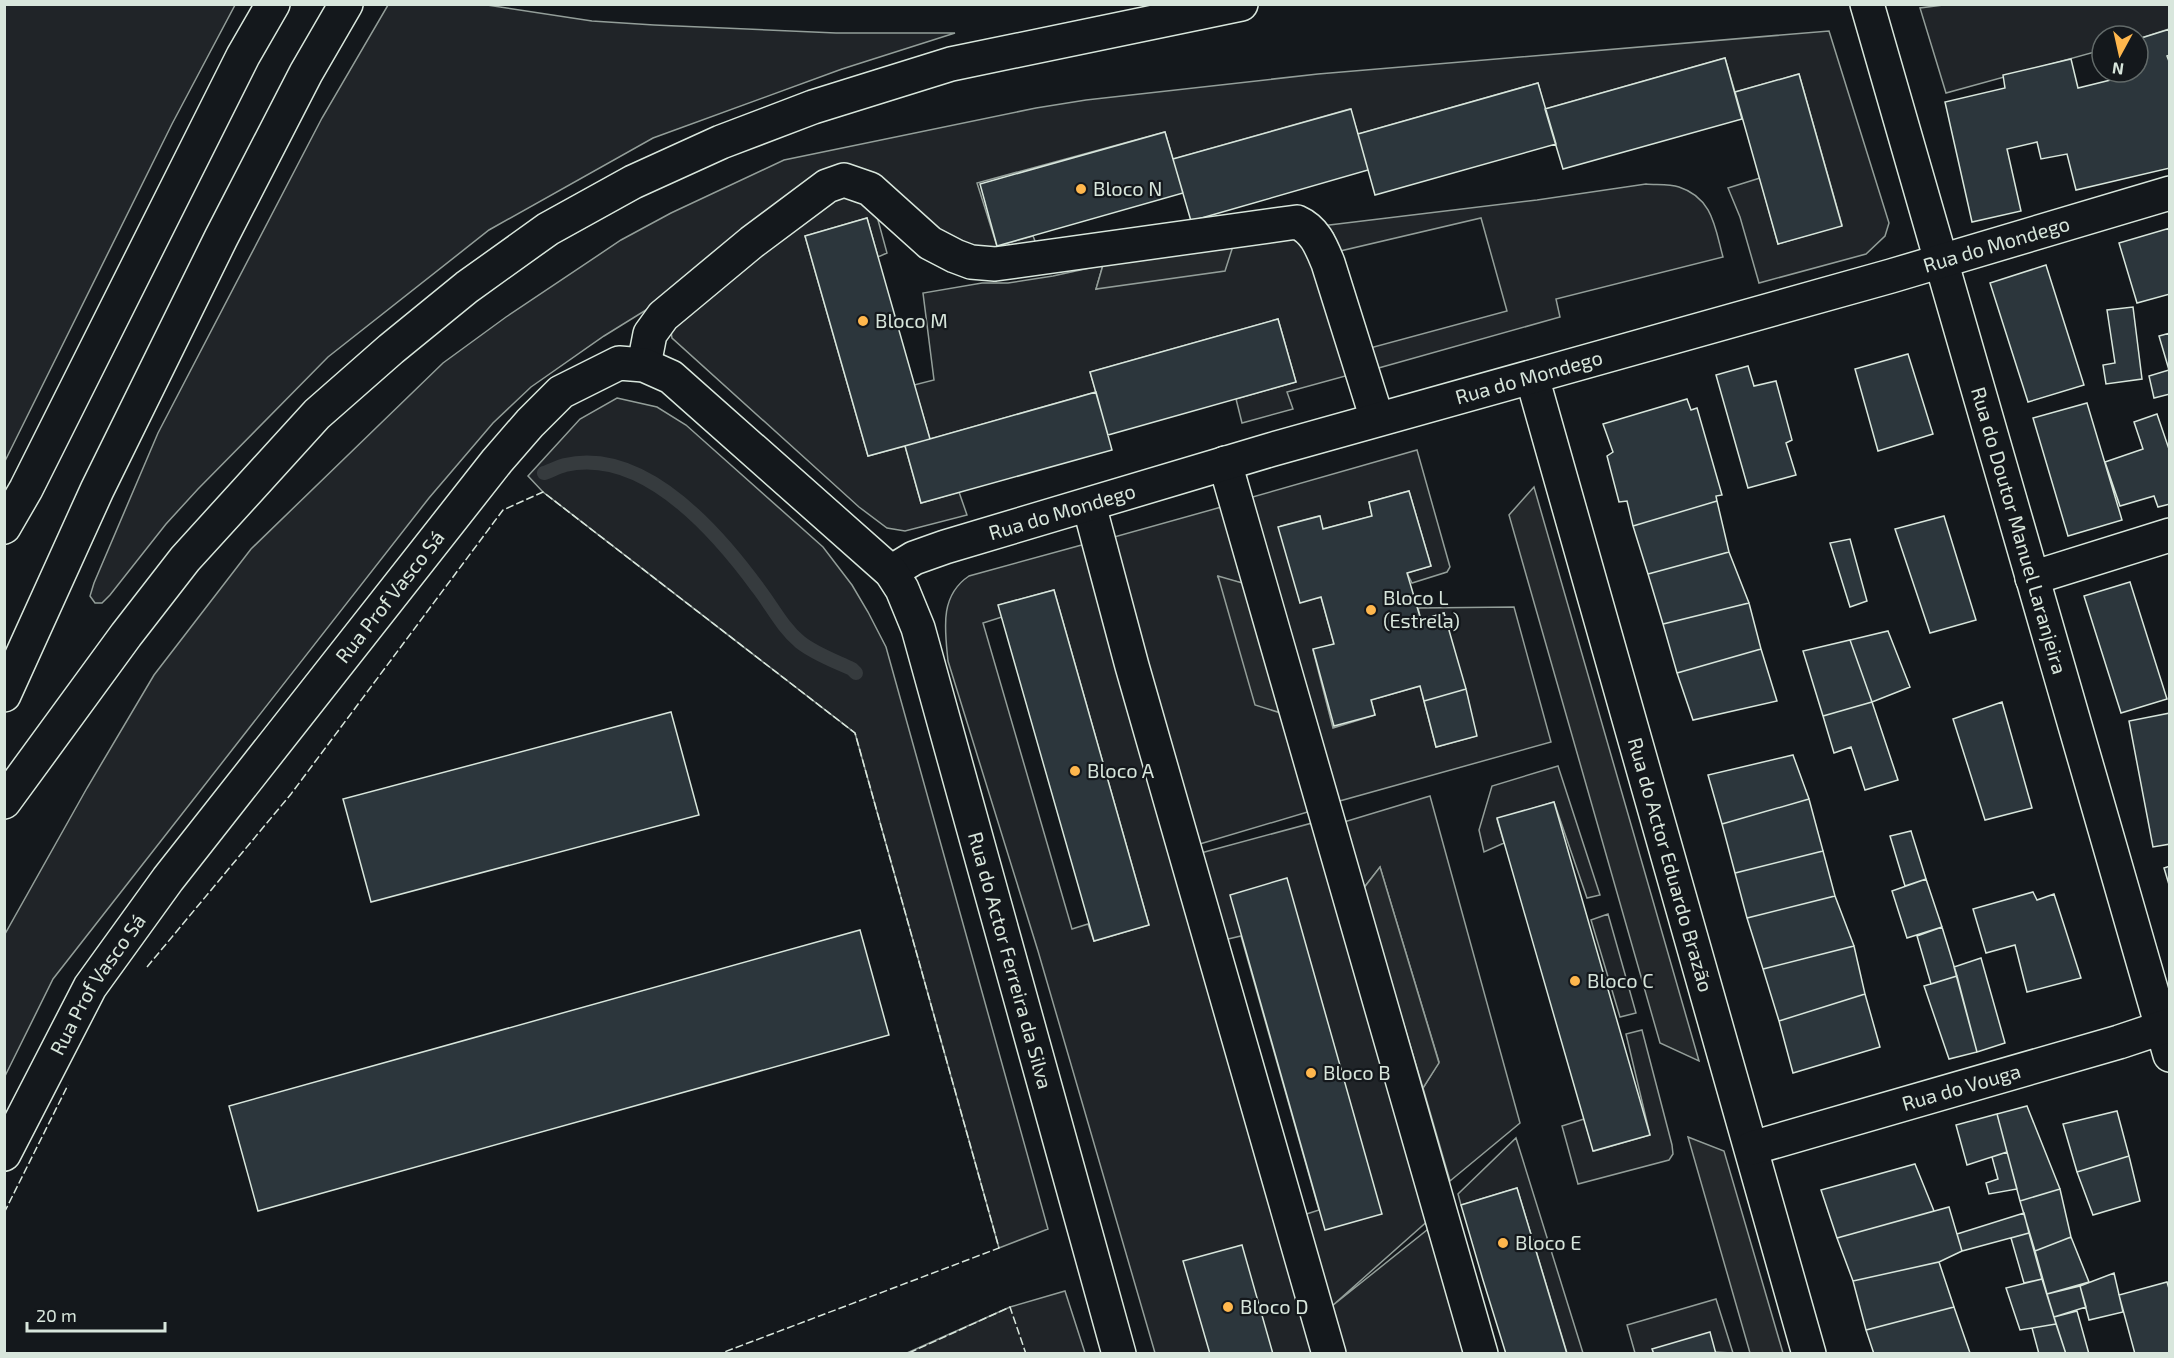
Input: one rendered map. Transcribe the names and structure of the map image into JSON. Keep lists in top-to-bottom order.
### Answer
{
  "streets": {
    "main road": [
      "Rua do Mondego",
      "Rua do Doutor Manuel Laranjeira",
      "Rua Prof Vasco Sá",
      "Rua do Actor Eduardo Brazão",
      "Rua do Actor Ferreira da Silva",
      "Rua do Vouga"
    ]
  },
  "crossings": [
    ["Rua do Mondego", "Rua do Doutor Manuel Laranjeira"],
    ["Rua do Mondego", "Rua Prof Vasco Sá"],
    ["Rua do Mondego", "Rua do Actor Eduardo Brazão"],
    ["Rua do Mondego", "Rua do Actor Ferreira da Silva"],
    ["Rua do Doutor Manuel Laranjeira", "Rua do Vouga"],
    ["Rua Prof Vasco Sá", "Rua do Actor Ferreira da Silva"],
    ["Rua do Actor Eduardo Brazão", "Rua do Vouga"]
  ],
  "places": [
    "Bloco N",
    "Bloco M",
    "Bloco L (Estrela)",
    "Bloco A",
    "Bloco C",
    "Bloco B",
    "Bloco E",
    "Bloco D"
  ],
  "scale_bar": "20 m",
  "north": "bottom"
}
